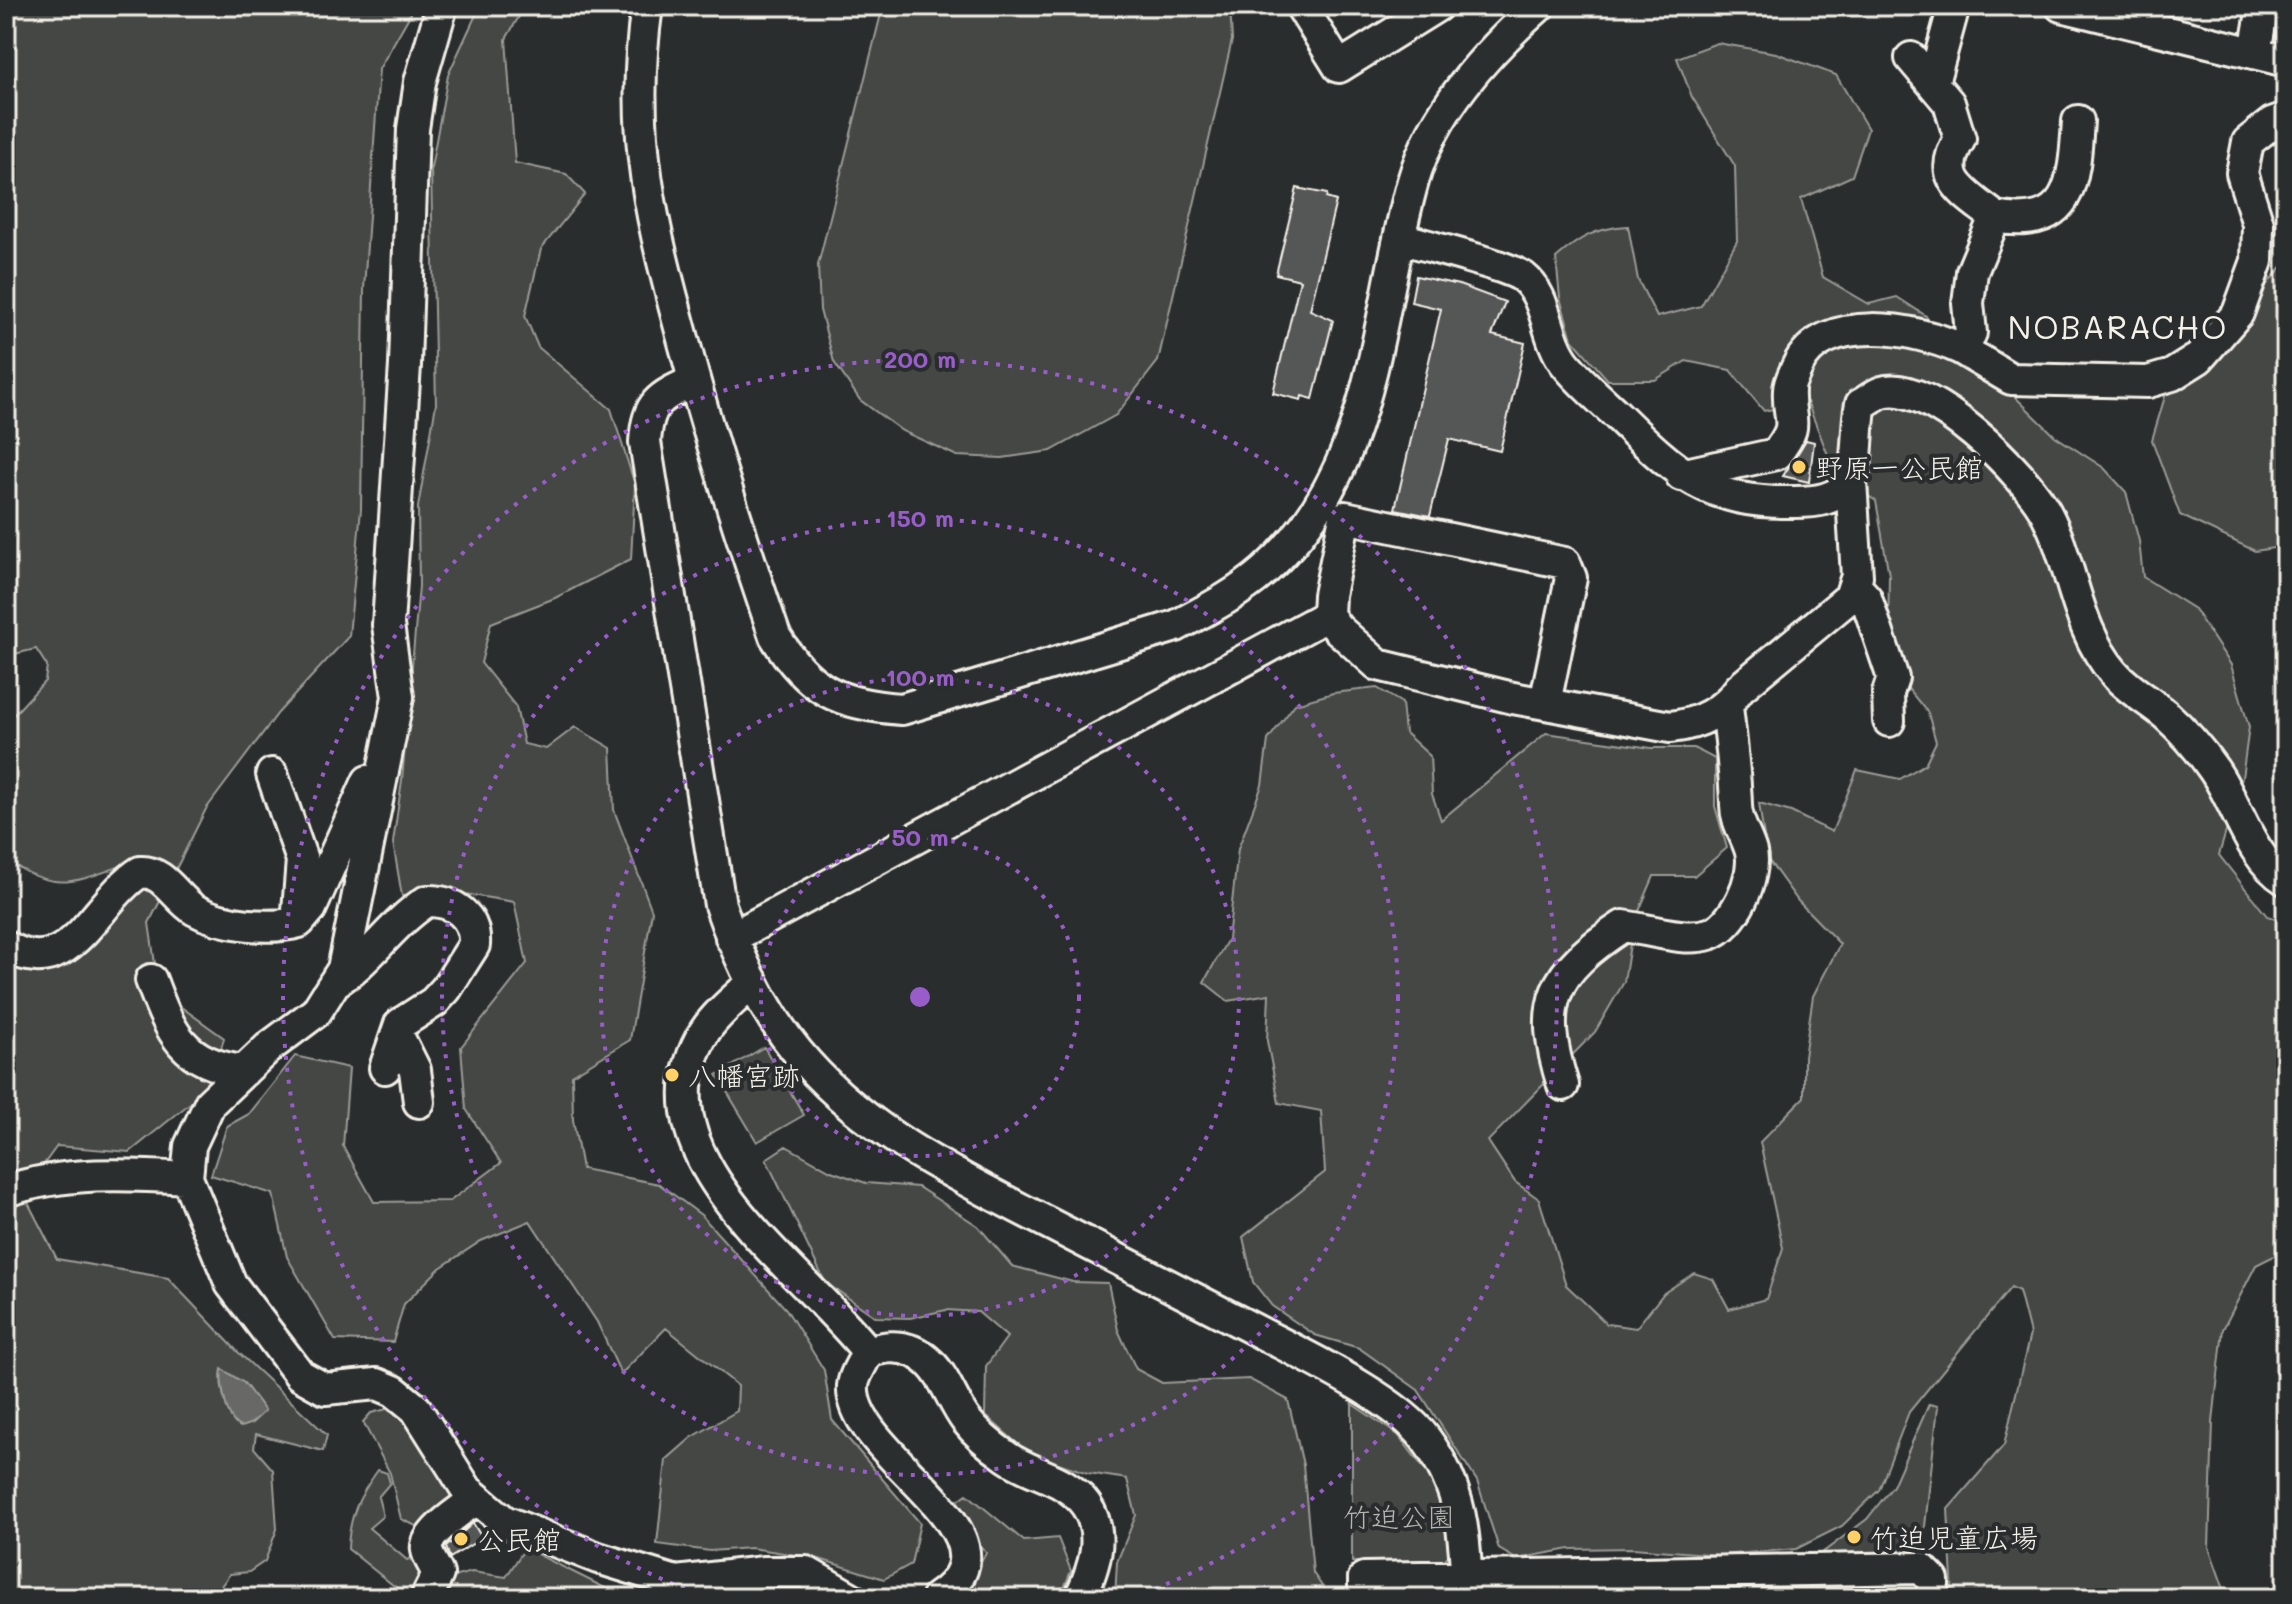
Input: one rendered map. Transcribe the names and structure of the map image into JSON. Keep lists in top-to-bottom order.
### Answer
{
  "districts": ["NOBARACHO"],
  "parks": ["竹迫公園"],
  "places": [
    "野原一公民館",
    "八幡宮跡",
    "竹迫児童広場",
    "公民館"
  ],
  "rings": [
    "200 m",
    "150 m",
    "100 m",
    "50 m"
  ]
}
